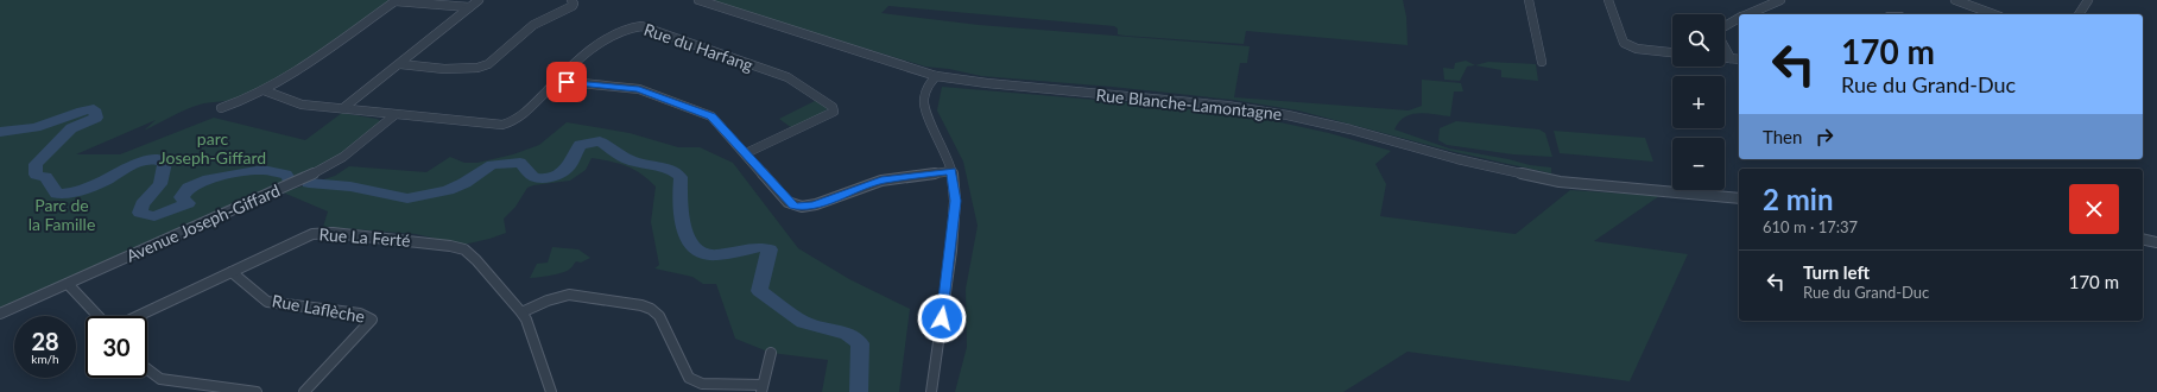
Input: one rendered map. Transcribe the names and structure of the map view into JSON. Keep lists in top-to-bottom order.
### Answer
{
  "streets": {
    "street": [
      "Rue du Harfang",
      "Rue Blanche-Lamontagne",
      "Avenue Joseph-Giffard",
      "Rue La Ferté",
      "Rue Laflèche"
    ]
  },
  "crossings": [
    ["Rue du Harfang", "Avenue Joseph-Giffard"],
    ["Rue La Ferté", "Rue Laflèche"]
  ],
  "parks": ["parc Joseph-Giffard", "Parc de la Famille"],
  "page": {
    "map_buttons": ["+", "−"],
    "turn": ["170 m", "Rue du Grand-Duc"],
    "then": "Then",
    "heading": ["2 min", "610 m · 17:37"],
    "list": [
      {
        "name": "Turn left",
        "note": "Rue du Grand-Duc",
        "value": "170 m"
      }
    ],
    "speed": "28 km/h",
    "limit": "30"
  }
}
